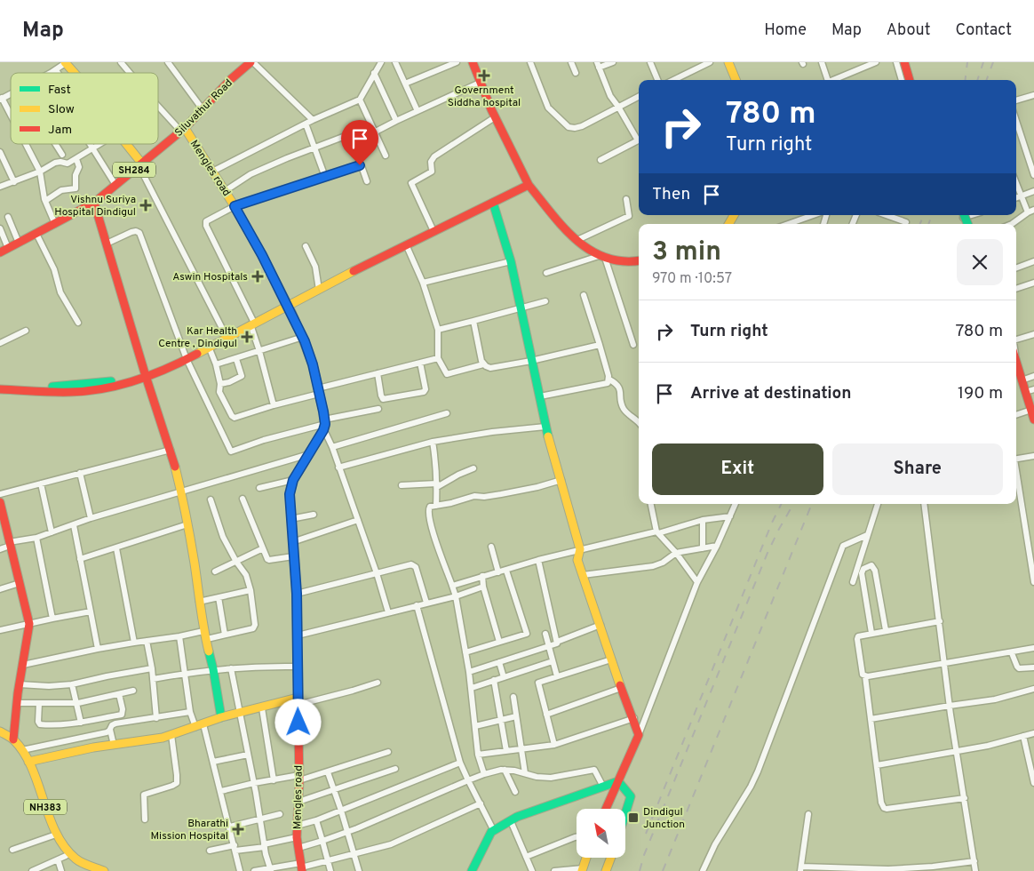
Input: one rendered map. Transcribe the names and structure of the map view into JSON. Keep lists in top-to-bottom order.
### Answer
{
  "streets": {
    "main road": [
      "Siluvathur Road",
      "Mengles road",
      "SH284",
      "NH383"
    ]
  },
  "crossings": [
    ["Siluvathur Road", "Mengles road"]
  ],
  "places": {
    "health": [
      "Government Siddha hospital",
      "Vishnu Suriya Hospital Dindigul",
      "Aswin Hospitals",
      "Kar Health Centre , Dindigul",
      "Bharathi Mission Hospital"
    ],
    "transit": ["Dindigul Junction"]
  },
  "legend": ["Fast", "Slow", "Jam"],
  "north": "top left",
  "page": {
    "header": "Map",
    "nav": [
      "Home",
      "Map",
      "About",
      "Contact"
    ],
    "turn": ["780 m", "Turn right"],
    "then": "Then",
    "heading": ["3 min", "970 m · 10:57"],
    "list": [
      {
        "name": "Turn right",
        "value": "780 m"
      },
      {
        "name": "Arrive at destination",
        "value": "190 m"
      }
    ],
    "buttons": ["Exit", "Share"]
  }
}
